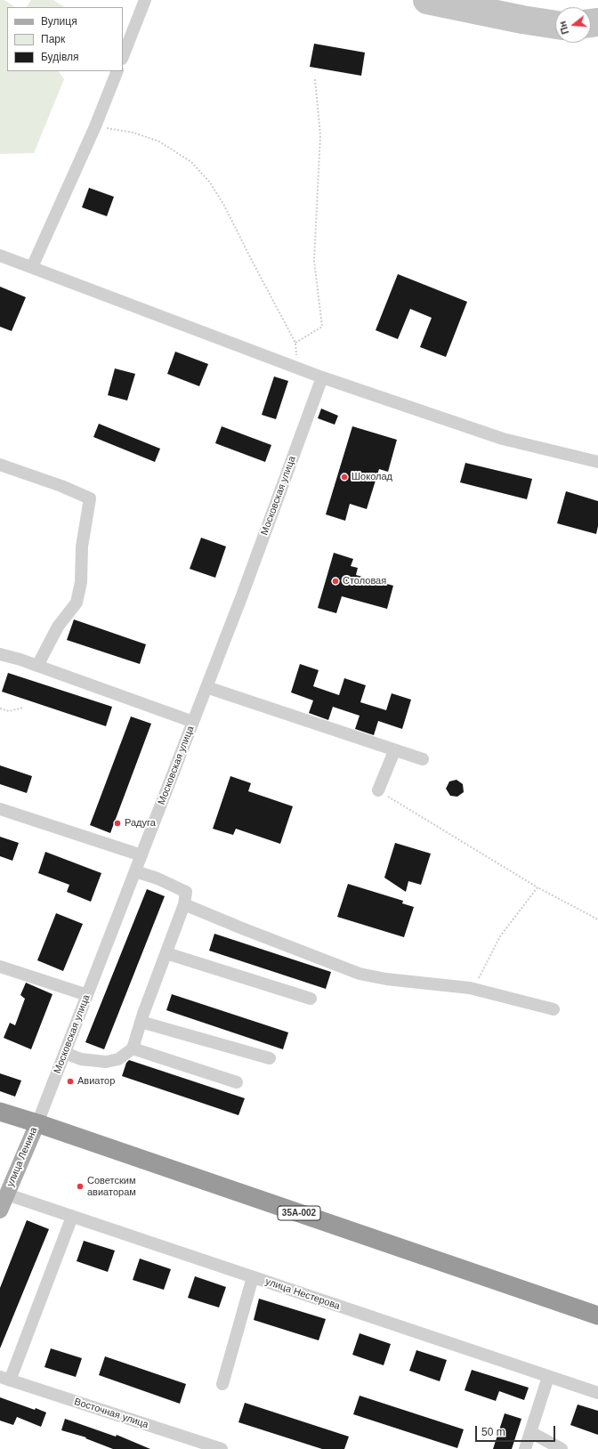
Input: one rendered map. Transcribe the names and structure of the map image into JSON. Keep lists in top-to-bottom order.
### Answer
{
  "streets": {
    "highway": ["35А-002"],
    "main road": ["улица Ленина"],
    "street": ["Московская улица", "улица Нестерова", "Восточная улица"]
  },
  "crossings": [
    ["Московская улица", "улица Ленина"],
    ["Московская улица", "35А-002"],
    ["улица Ленина", "35А-002"],
    ["улица Ленина", "улица Нестерова"]
  ],
  "places": [
    "Шоколад",
    "Столовая",
    "Радуга",
    "Авиатор",
    "Советским авиаторам"
  ],
  "legend": ["Вулиця", "Парк", "Будівля"],
  "scale_bar": "50 m",
  "north": "left"
}
